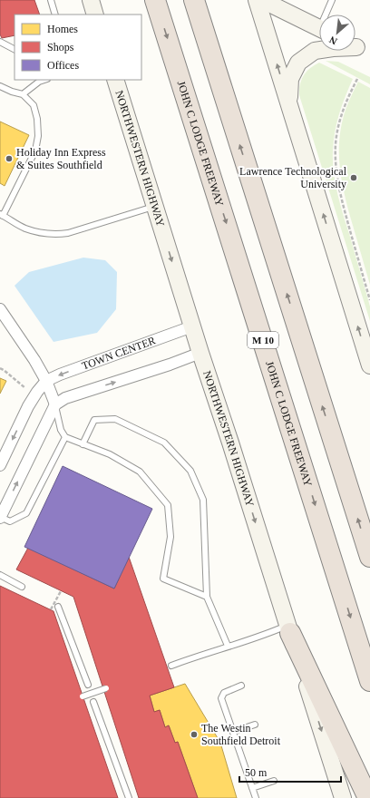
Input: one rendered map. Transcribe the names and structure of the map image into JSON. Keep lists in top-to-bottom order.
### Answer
{
  "streets": {
    "highway": ["JOHN C LODGE FREEWAY", "M 10"],
    "main road": ["NORTHWESTERN HIGHWAY"],
    "street": ["TOWN CENTER"]
  },
  "crossings": [
    ["NORTHWESTERN HIGHWAY", "TOWN CENTER"]
  ],
  "one_way": ["NORTHWESTERN HIGHWAY"],
  "places": ["Holiday Inn Express & Suites Southfield", "Lawrence Technological University", "The Westin Southfield Detroit"],
  "legend": ["Homes", "Shops", "Offices"],
  "scale_bar": "50 m",
  "north": "bottom left"
}
